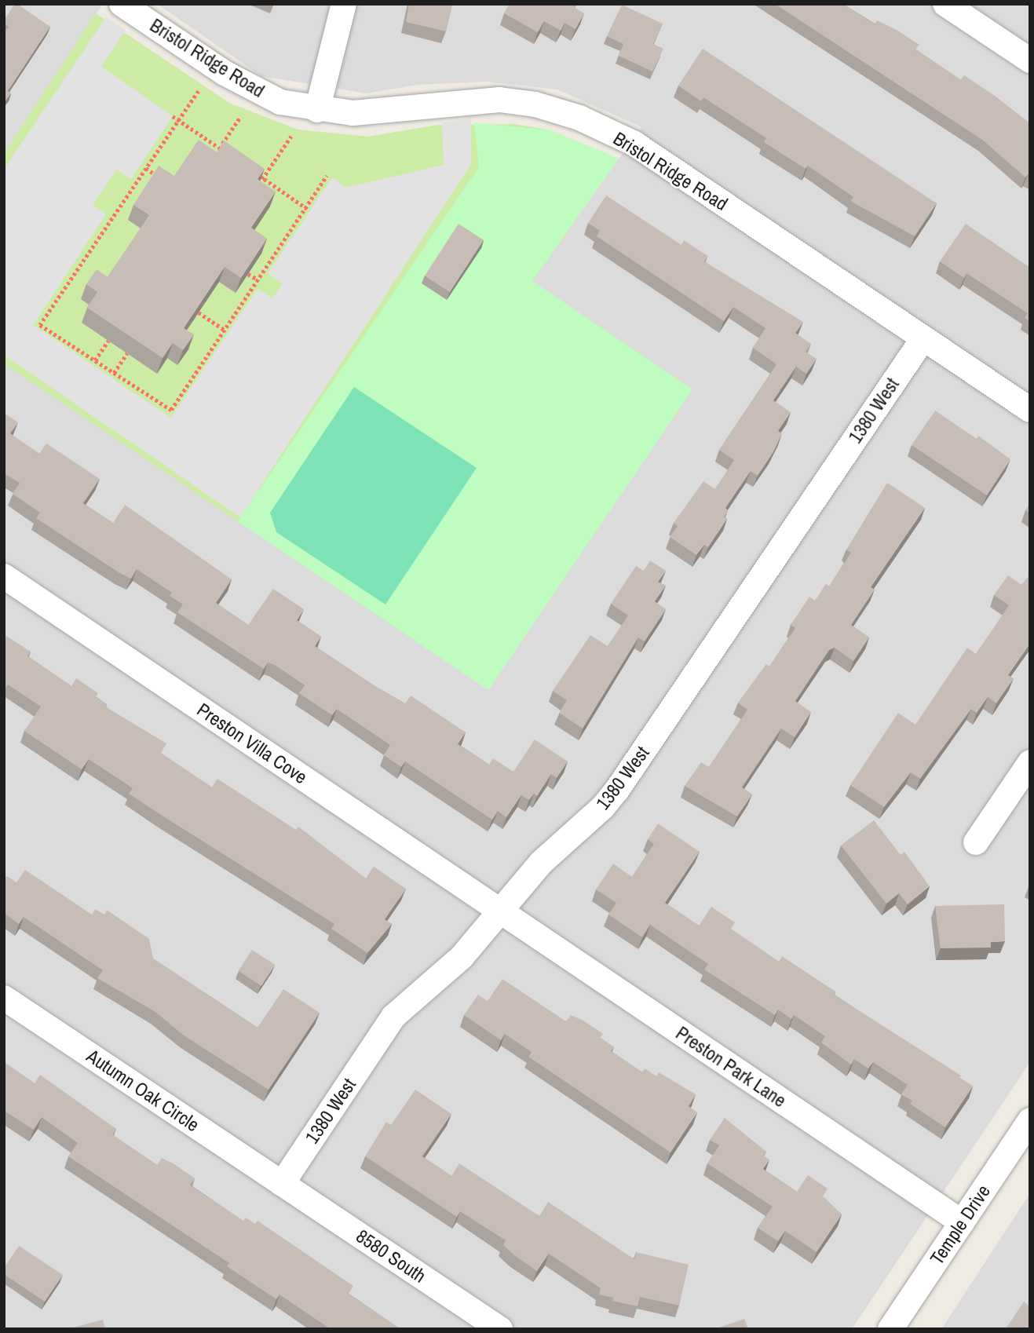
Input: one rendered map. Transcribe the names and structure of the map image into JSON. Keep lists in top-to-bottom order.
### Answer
{
  "streets": {
    "street": [
      "Bristol Ridge Road",
      "1380 West",
      "Preston Villa Cove",
      "Preston Park Lane",
      "Autumn Oak Circle",
      "Temple Drive",
      "8580 South"
    ]
  },
  "crossings": [
    ["Bristol Ridge Road", "1380 West"],
    ["1380 West", "Preston Villa Cove"],
    ["1380 West", "Preston Park Lane"],
    ["1380 West", "Autumn Oak Circle"],
    ["1380 West", "8580 South"],
    ["Preston Villa Cove", "Preston Park Lane"],
    ["Preston Park Lane", "Temple Drive"],
    ["Autumn Oak Circle", "8580 South"]
  ]
}
